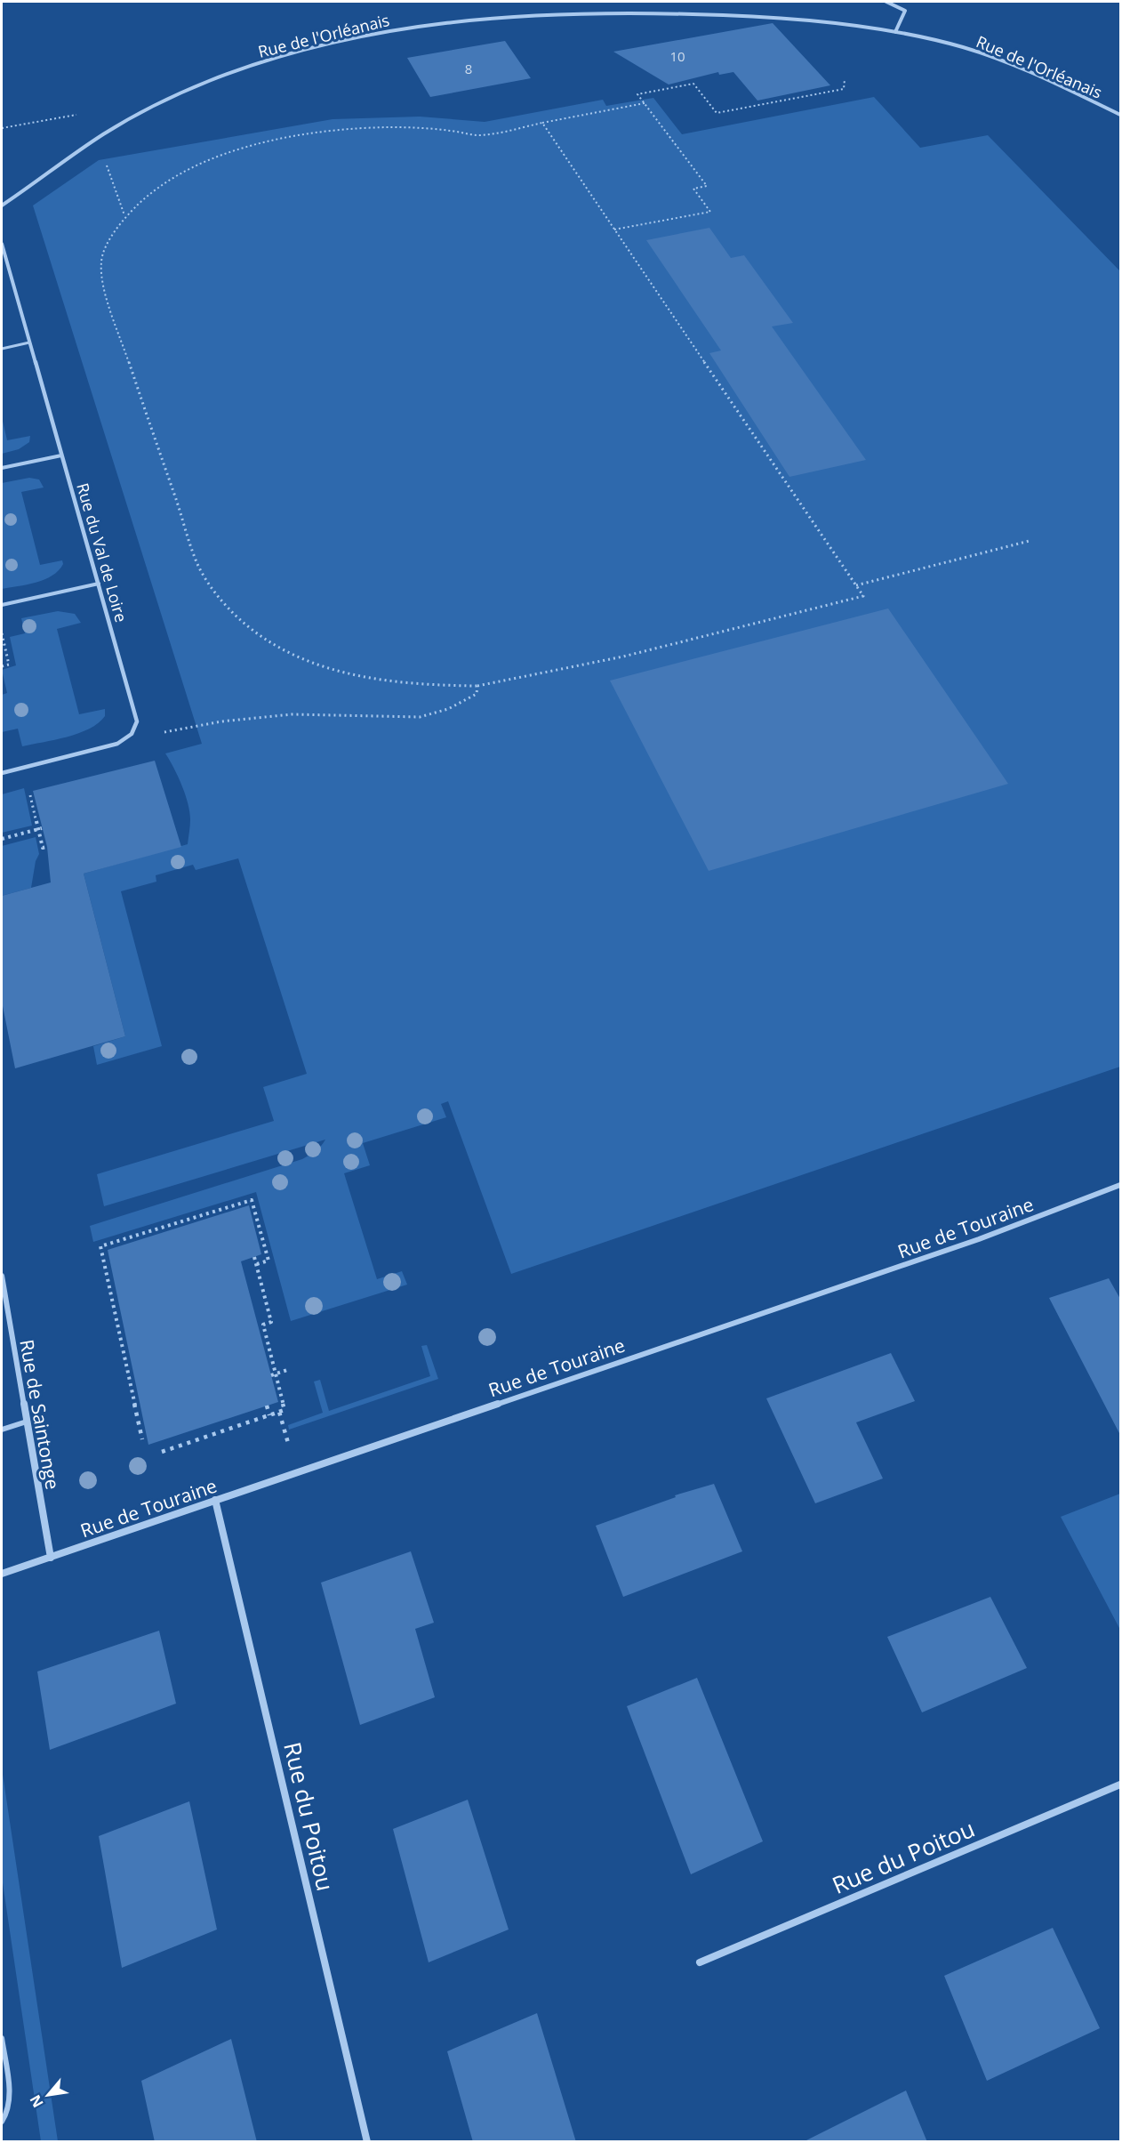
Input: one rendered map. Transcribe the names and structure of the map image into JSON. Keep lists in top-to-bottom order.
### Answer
{
  "streets": {
    "street": [
      "Rue de l'Orléanais",
      "Rue du Val de Loire",
      "Rue de Touraine",
      "Rue de Saintonge",
      "Rue du Poitou"
    ]
  },
  "crossings": [
    ["Rue de Touraine", "Rue de Saintonge"],
    ["Rue de Touraine", "Rue du Poitou"]
  ],
  "house_numbers": ["10", "8"],
  "north": "bottom left"
}
